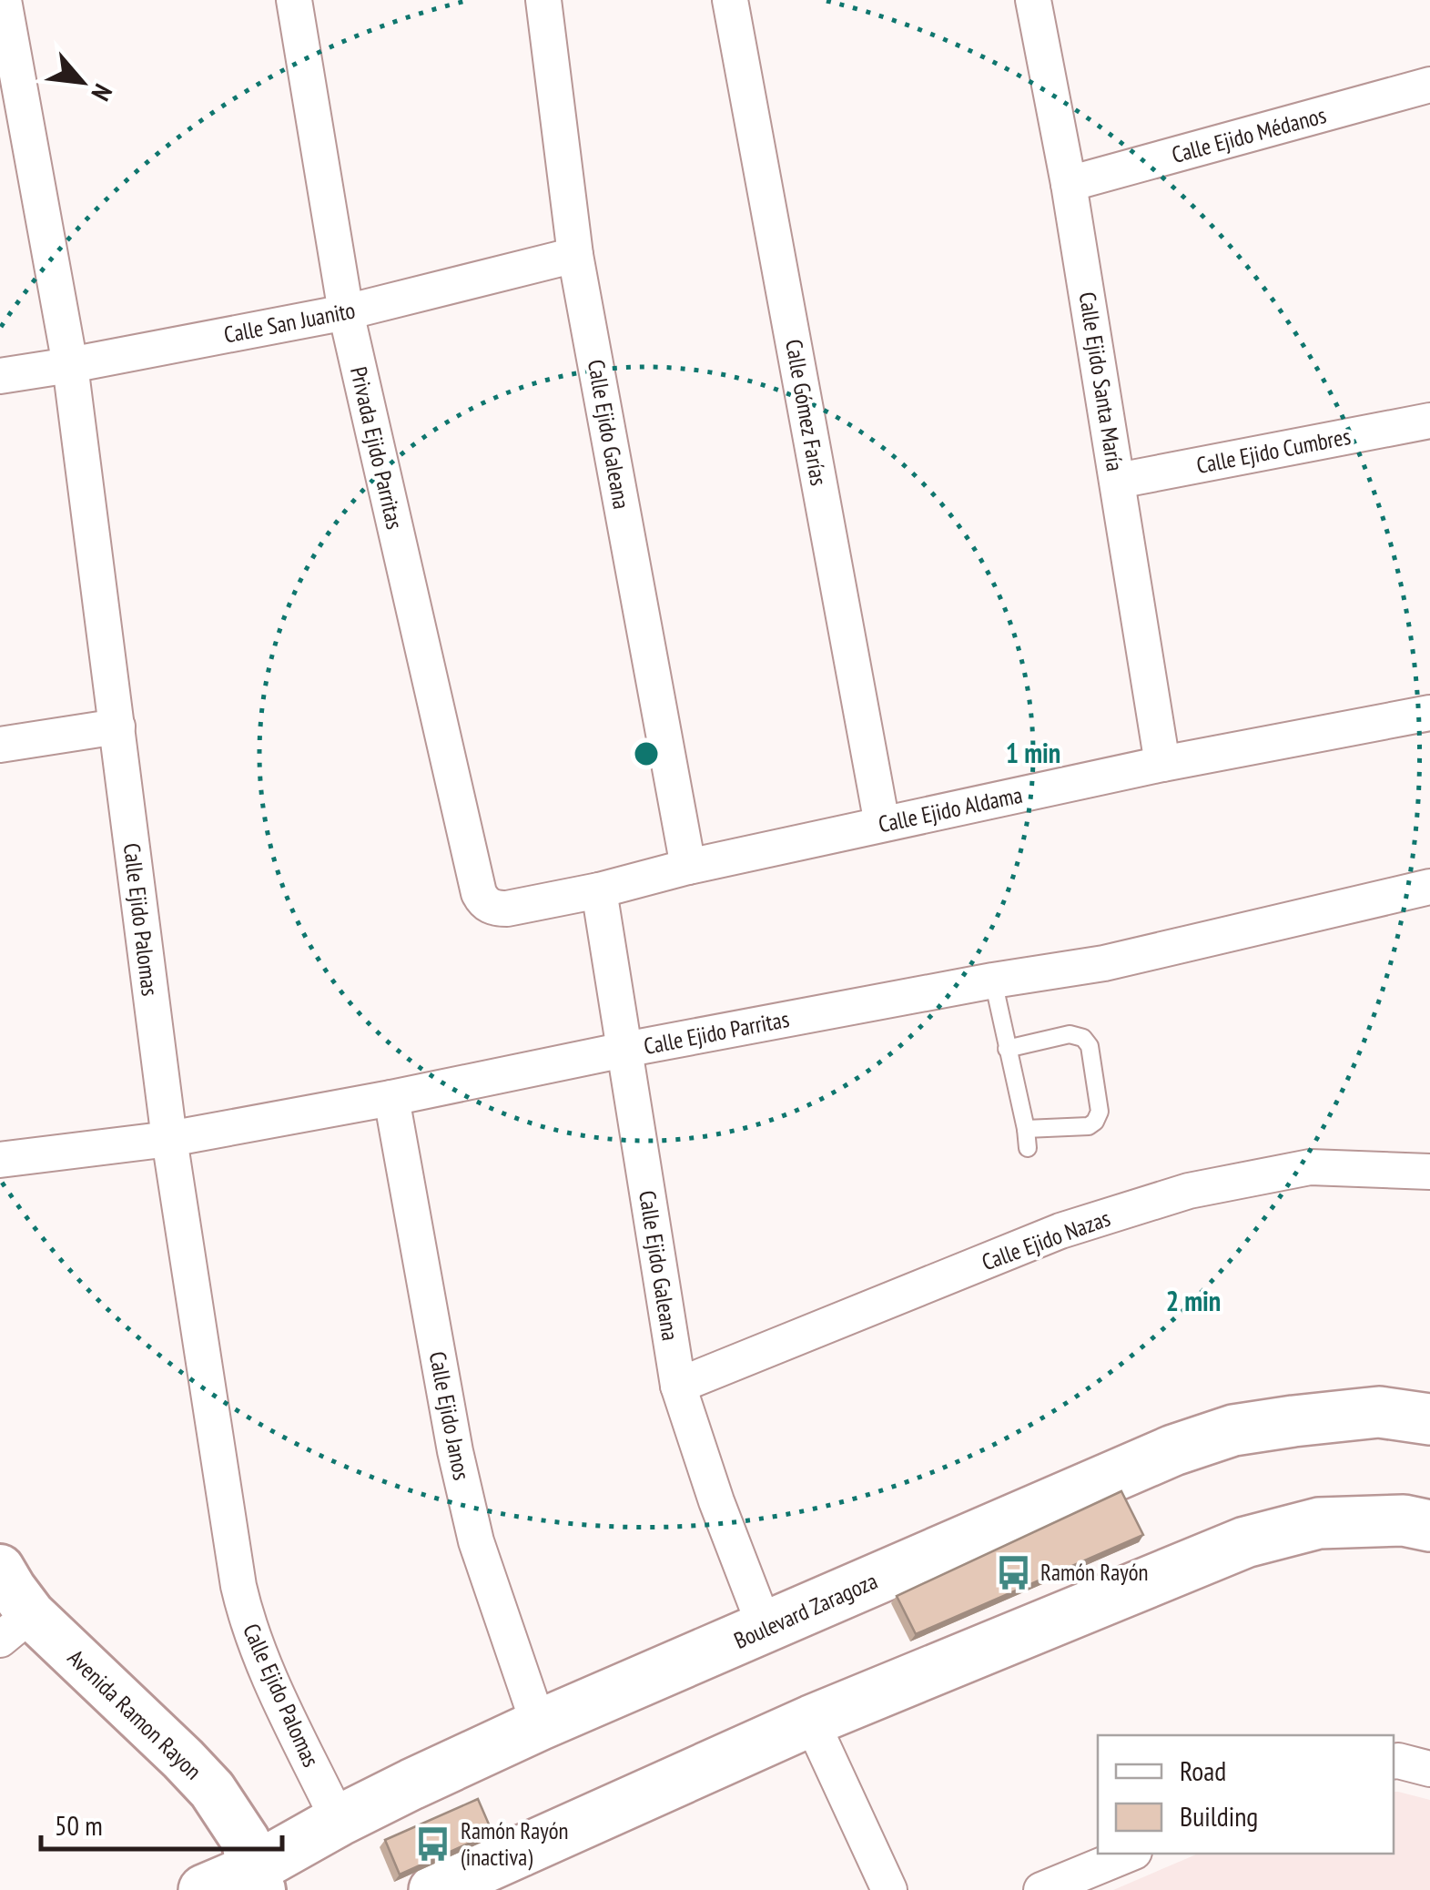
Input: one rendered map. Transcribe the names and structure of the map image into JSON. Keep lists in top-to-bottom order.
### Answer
{
  "streets": {
    "main road": ["Boulevard Zaragoza", "Avenida Ramon Rayon"],
    "street": [
      "Calle Ejido Médanos",
      "Calle San Juanito",
      "Calle Ejido Santa María",
      "Calle Gómez Farías",
      "Calle Ejido Galeana",
      "Privada Ejido Parritas",
      "Calle Ejido Cumbres",
      "Calle Ejido Aldama",
      "Calle Ejido Palomas",
      "Calle Ejido Parritas",
      "Calle Ejido Nazas",
      "Calle Ejido Janos"
    ]
  },
  "crossings": [
    ["Calle Ejido Médanos", "Calle Ejido Santa María"],
    ["Calle San Juanito", "Calle Ejido Galeana"],
    ["Calle San Juanito", "Privada Ejido Parritas"],
    ["Calle San Juanito", "Calle Ejido Palomas"],
    ["Calle Ejido Santa María", "Calle Ejido Cumbres"],
    ["Calle Ejido Santa María", "Calle Ejido Aldama"],
    ["Calle Gómez Farías", "Calle Ejido Aldama"],
    ["Calle Ejido Galeana", "Calle Ejido Aldama"],
    ["Calle Ejido Galeana", "Calle Ejido Parritas"],
    ["Calle Ejido Galeana", "Calle Ejido Nazas"],
    ["Calle Ejido Galeana", "Boulevard Zaragoza"],
    ["Privada Ejido Parritas", "Calle Ejido Aldama"],
    ["Calle Ejido Palomas", "Calle Ejido Parritas"],
    ["Calle Ejido Palomas", "Boulevard Zaragoza"],
    ["Calle Ejido Parritas", "Calle Ejido Janos"],
    ["Calle Ejido Janos", "Boulevard Zaragoza"],
    ["Boulevard Zaragoza", "Avenida Ramon Rayon"]
  ],
  "places": {
    "bus stop": ["Ramón Rayón", "Ramón Rayón (inactiva)"]
  },
  "legend": ["Road", "Building"],
  "scale_bar": "50 m",
  "north": "bottom right",
  "rings": ["1 min", "2 min"]
}
